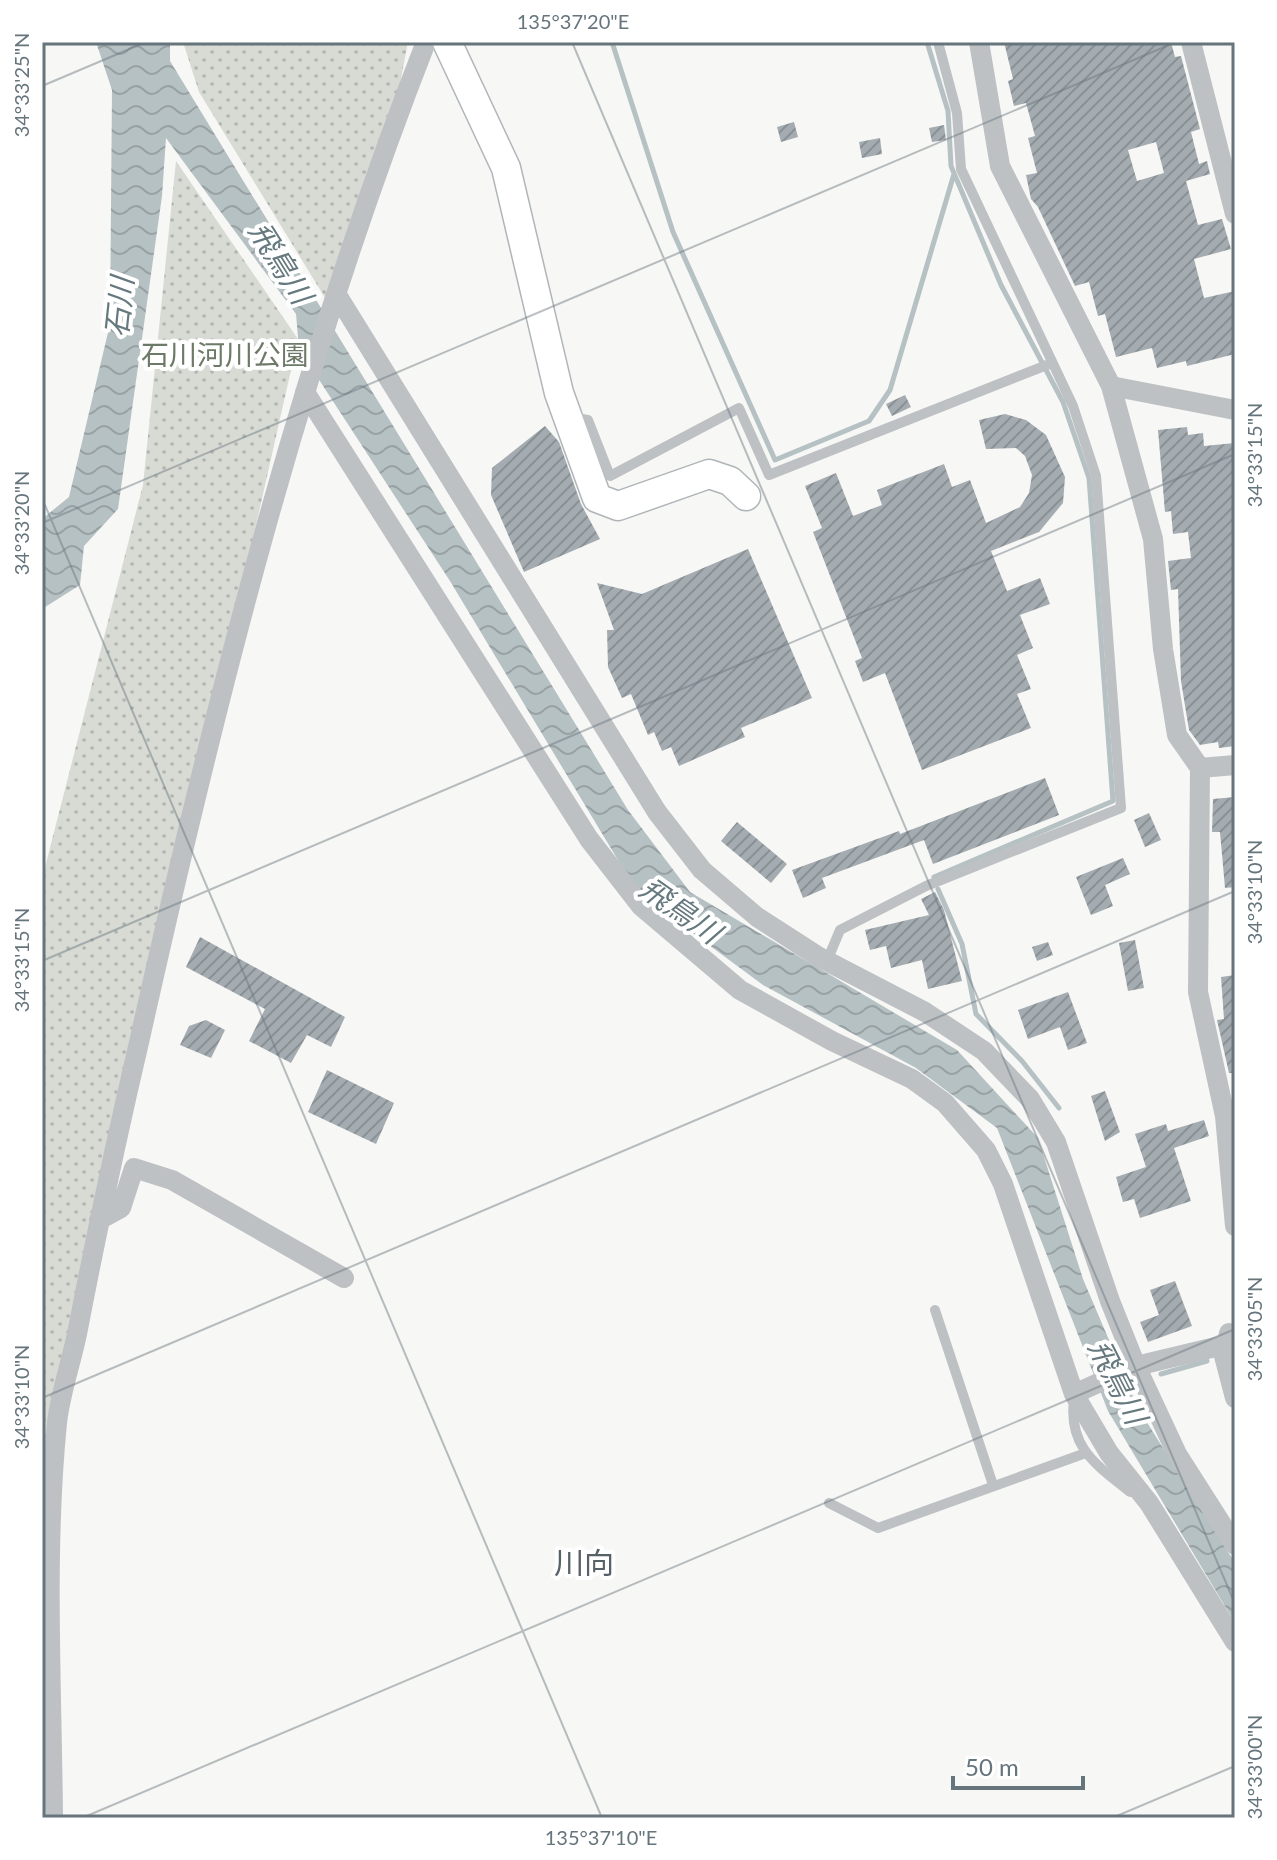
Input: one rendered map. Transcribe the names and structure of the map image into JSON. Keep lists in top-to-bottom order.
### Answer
{
  "districts": ["川向"],
  "water": ["飛鳥川", "石川"],
  "parks": ["石川河川公園"],
  "scale_bar": "50 m",
  "coordinates": [
    "135°37'20\"E",
    "34°33'25\"N",
    "34°33'15\"N",
    "34°33'20\"N",
    "34°33'10\"N",
    "34°33'05\"N",
    "34°33'00\"N",
    "135°37'10\"E"
  ]
}
